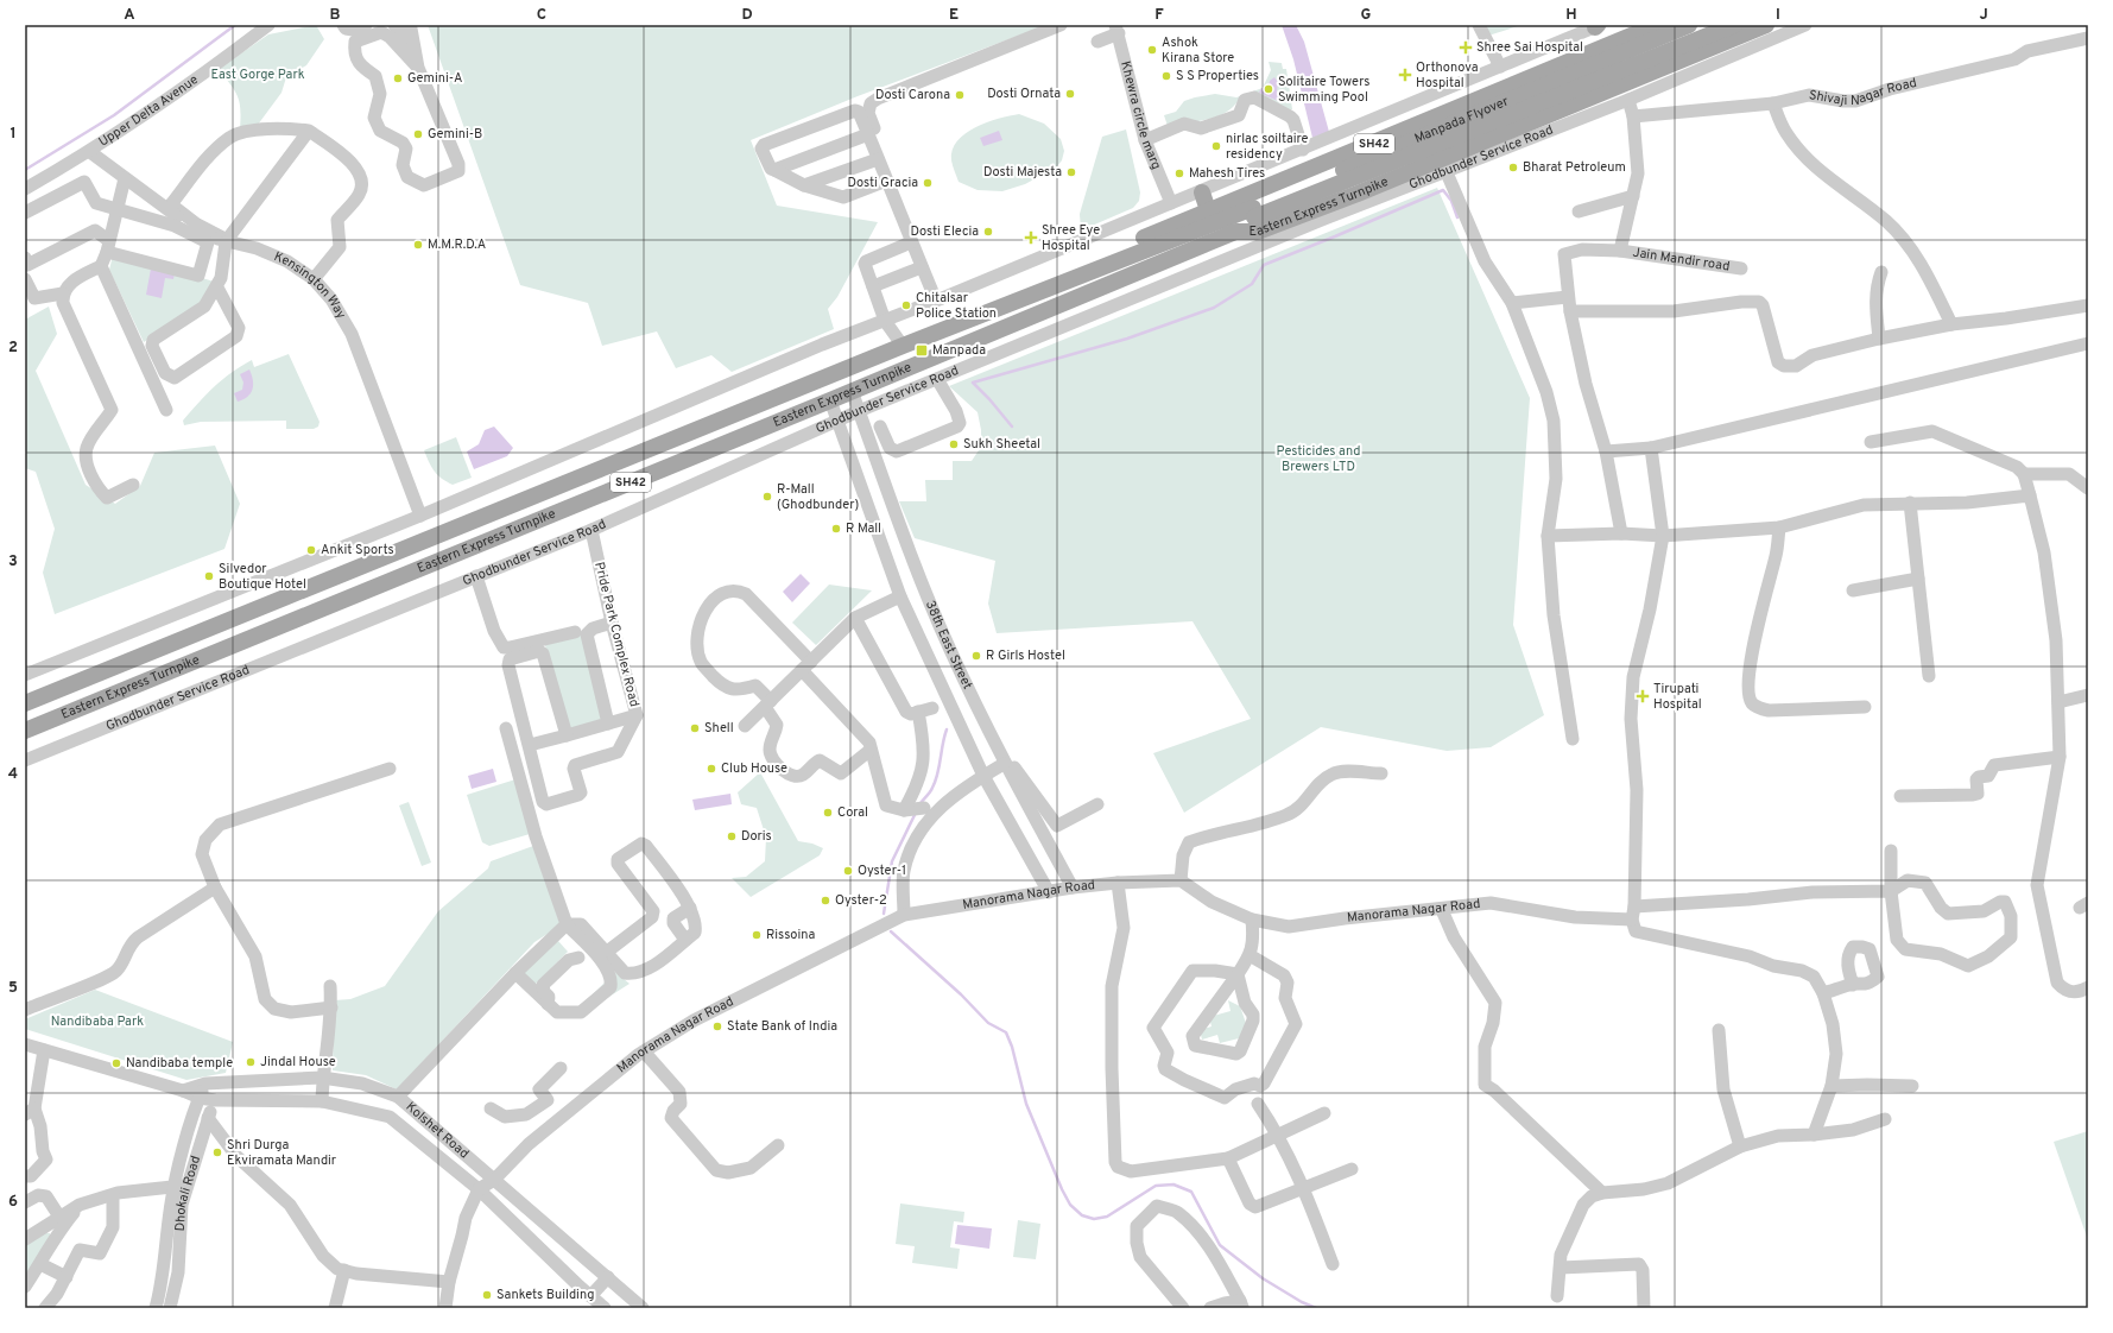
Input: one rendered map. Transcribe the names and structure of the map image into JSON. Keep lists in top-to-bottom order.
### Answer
{
  "streets": {
    "main road": ["Manpada Flyover", "SH42", "Eastern Express Turnpike"],
    "street": [
      "Shivaji Nagar Road",
      "Upper Delta Avenue",
      "Khewra circle marg",
      "Ghodbunder Service Road",
      "Jain Mandir road",
      "Kensington Way",
      "Pride Park Complex Road",
      "38th East Street",
      "Manorama Nagar Road",
      "Kolshet Road",
      "Dhokali Road"
    ]
  },
  "crossings": [
    ["Upper Delta Avenue", "Kensington Way"],
    ["Manpada Flyover", "Eastern Express Turnpike"],
    ["Ghodbunder Service Road", "Eastern Express Turnpike"],
    ["Ghodbunder Service Road", "Pride Park Complex Road"],
    ["Ghodbunder Service Road", "38th East Street"],
    ["Eastern Express Turnpike", "38th East Street"],
    ["38th East Street", "Manorama Nagar Road"],
    ["Manorama Nagar Road", "Kolshet Road"],
    ["Kolshet Road", "Dhokali Road"]
  ],
  "parks": ["East Gorge Park", "Pesticides and Brewers LTD", "Nandibaba Park"],
  "places": {
    "health": [
      "Shree Sai Hospital",
      "Orthonova Hospital",
      "Shree Eye Hospital",
      "Tirupati Hospital"
    ],
    "other": [
      "Ashok Kirana Store",
      "S S Properties",
      "Gemini-A",
      "Solitaire Towers Swimming Pool",
      "Dosti Ornata",
      "Dosti Carona",
      "Gemini-B",
      "nirlac soiltaire residency",
      "Bharat Petroleum",
      "Dosti Majesta",
      "Mahesh Tires",
      "Dosti Gracia",
      "Dosti Elecia",
      "M.M.R.D.A",
      "Chitalsar Police Station",
      "Sukh Sheetal",
      "R-Mall (Ghodbunder)",
      "R Mall",
      "Ankit Sports",
      "Silvedor Boutique Hotel",
      "R Girls Hostel",
      "Shell",
      "Club House",
      "Coral",
      "Doris",
      "Oyster-1",
      "Oyster-2",
      "Rissoina",
      "State Bank of India",
      "Jindal House",
      "Nandibaba temple",
      "Shri Durga Ekviramata Mandir",
      "Sankets Building"
    ],
    "transit": ["Manpada"]
  },
  "grid": {
    "columns": [
      "A",
      "B",
      "C",
      "D",
      "E",
      "F",
      "G",
      "H",
      "I",
      "J"
    ],
    "rows": [
      "1",
      "2",
      "3",
      "4",
      "5",
      "6"
    ]
  }
}
